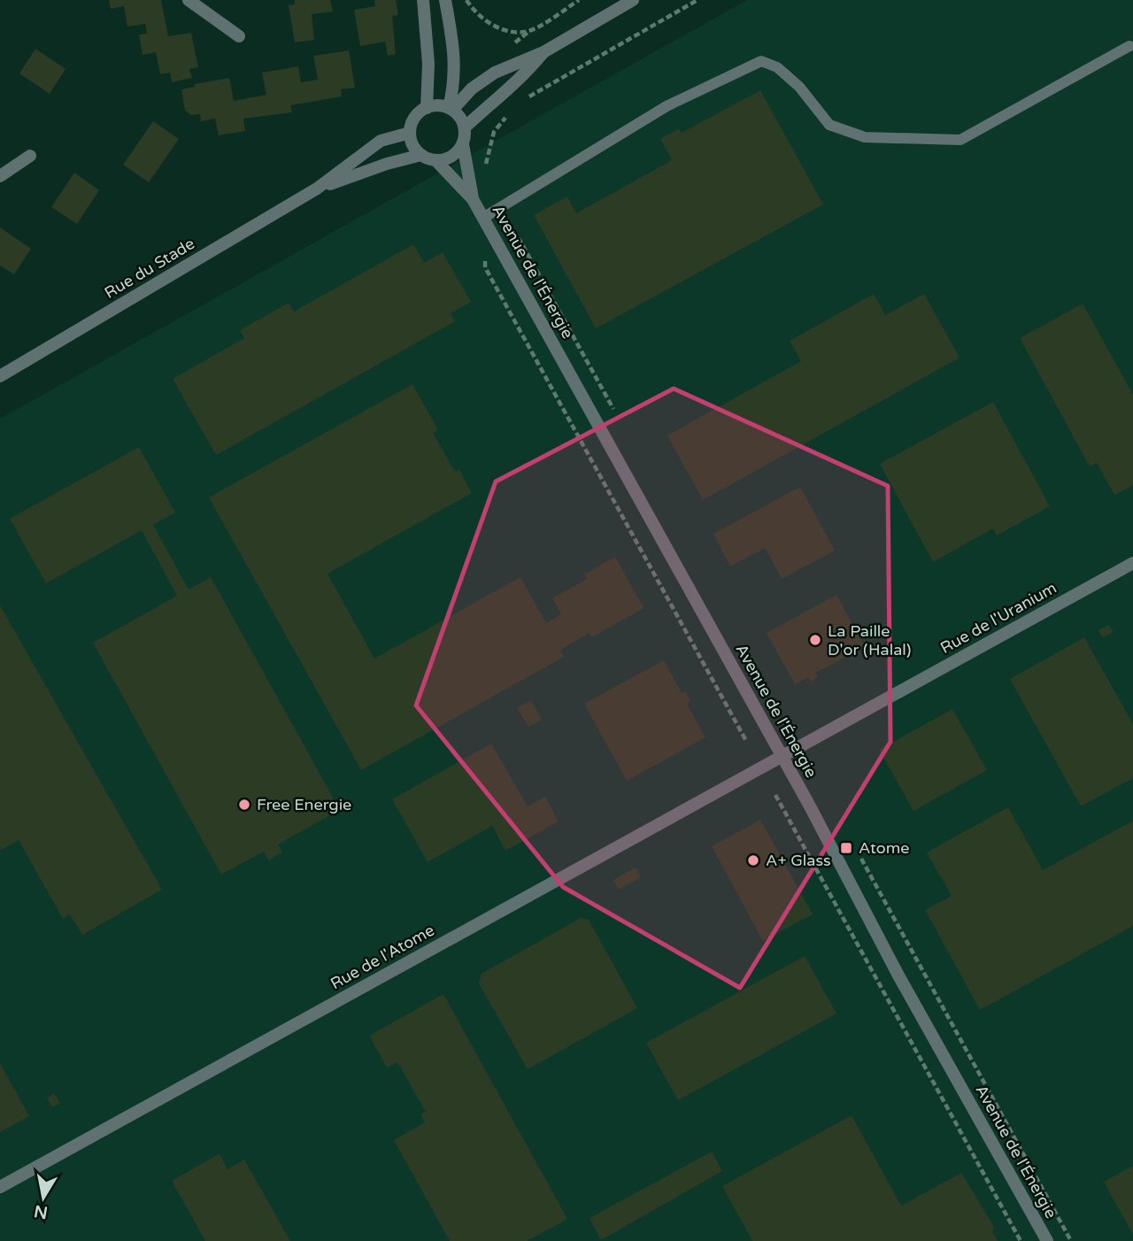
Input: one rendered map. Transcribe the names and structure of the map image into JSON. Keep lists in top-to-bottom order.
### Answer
{
  "streets": {
    "street": [
      "Rue du Stade",
      "Avenue de l'Énergie",
      "Rue de l'Uranium",
      "Rue de l'Atome"
    ]
  },
  "crossings": [
    ["Rue du Stade", "Avenue de l'Énergie"],
    ["Avenue de l'Énergie", "Rue de l'Uranium"],
    ["Avenue de l'Énergie", "Rue de l'Atome"],
    ["Rue de l'Uranium", "Rue de l'Atome"]
  ],
  "places": {
    "other": ["La Paille D'or (Halal)", "Free Energie", "A+ Glass"],
    "transit": ["Atome"]
  },
  "north": "bottom"
}
